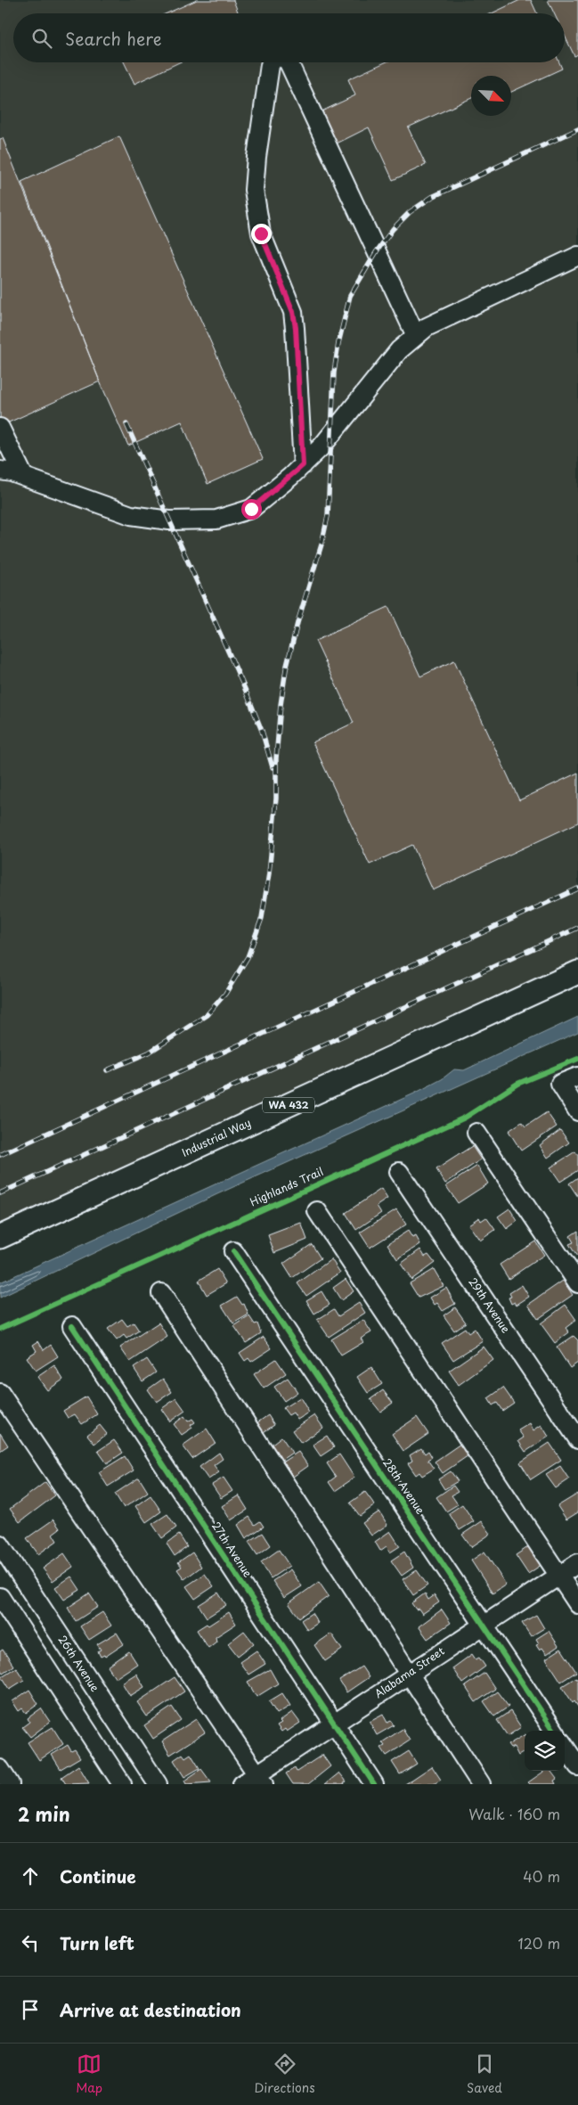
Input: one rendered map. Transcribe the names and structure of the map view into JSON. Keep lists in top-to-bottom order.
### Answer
{
  "streets": {
    "main road": ["WA 432", "Industrial Way"],
    "street": [
      "29th Avenue",
      "28th Avenue",
      "27th Avenue",
      "26th Avenue",
      "Alabama Street"
    ],
    "cycle path": ["Highlands Trail"]
  },
  "crossings": [
    ["28th Avenue", "Alabama Street"],
    ["27th Avenue", "Alabama Street"]
  ],
  "north": "bottom right",
  "page": {
    "search": "Search here",
    "heading": ["2 min", "Walk · 160 m"],
    "list": [
      ["Continue", "40 m"],
      ["Turn left", "120 m"],
      "Arrive at destination"
    ],
    "nav": ["Map", "Directions", "Saved"]
  }
}
